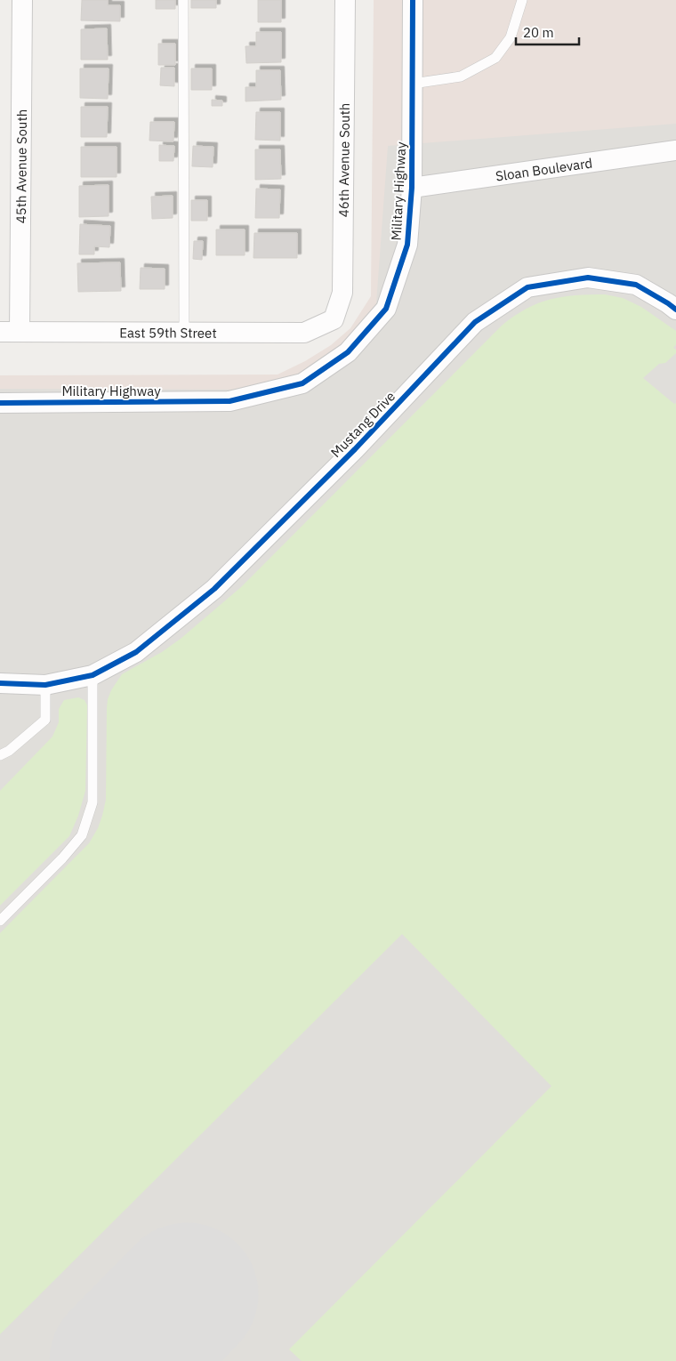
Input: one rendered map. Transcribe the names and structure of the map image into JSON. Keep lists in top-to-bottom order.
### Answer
{
  "streets": {
    "street": [
      "46th Avenue South",
      "45th Avenue South",
      "Sloan Boulevard",
      "Military Highway",
      "East 59th Street",
      "Mustang Drive"
    ]
  },
  "crossings": [
    ["46th Avenue South", "East 59th Street"],
    ["45th Avenue South", "East 59th Street"],
    ["Sloan Boulevard", "Military Highway"]
  ],
  "scale_bar": "20 m"
}
